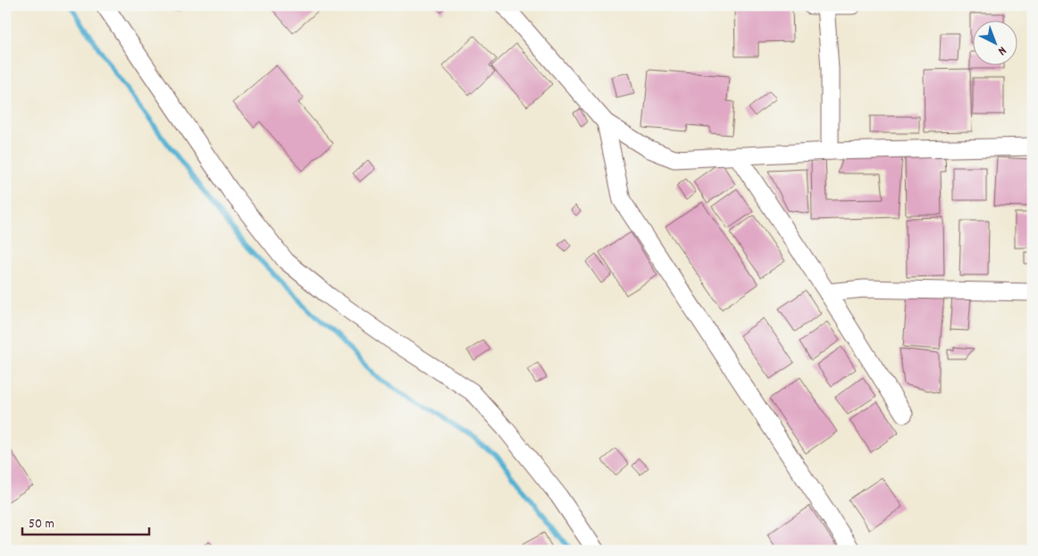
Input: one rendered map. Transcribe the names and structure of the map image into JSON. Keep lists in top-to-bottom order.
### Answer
{
  "scale_bar": "50 m",
  "north": "bottom right"
}
